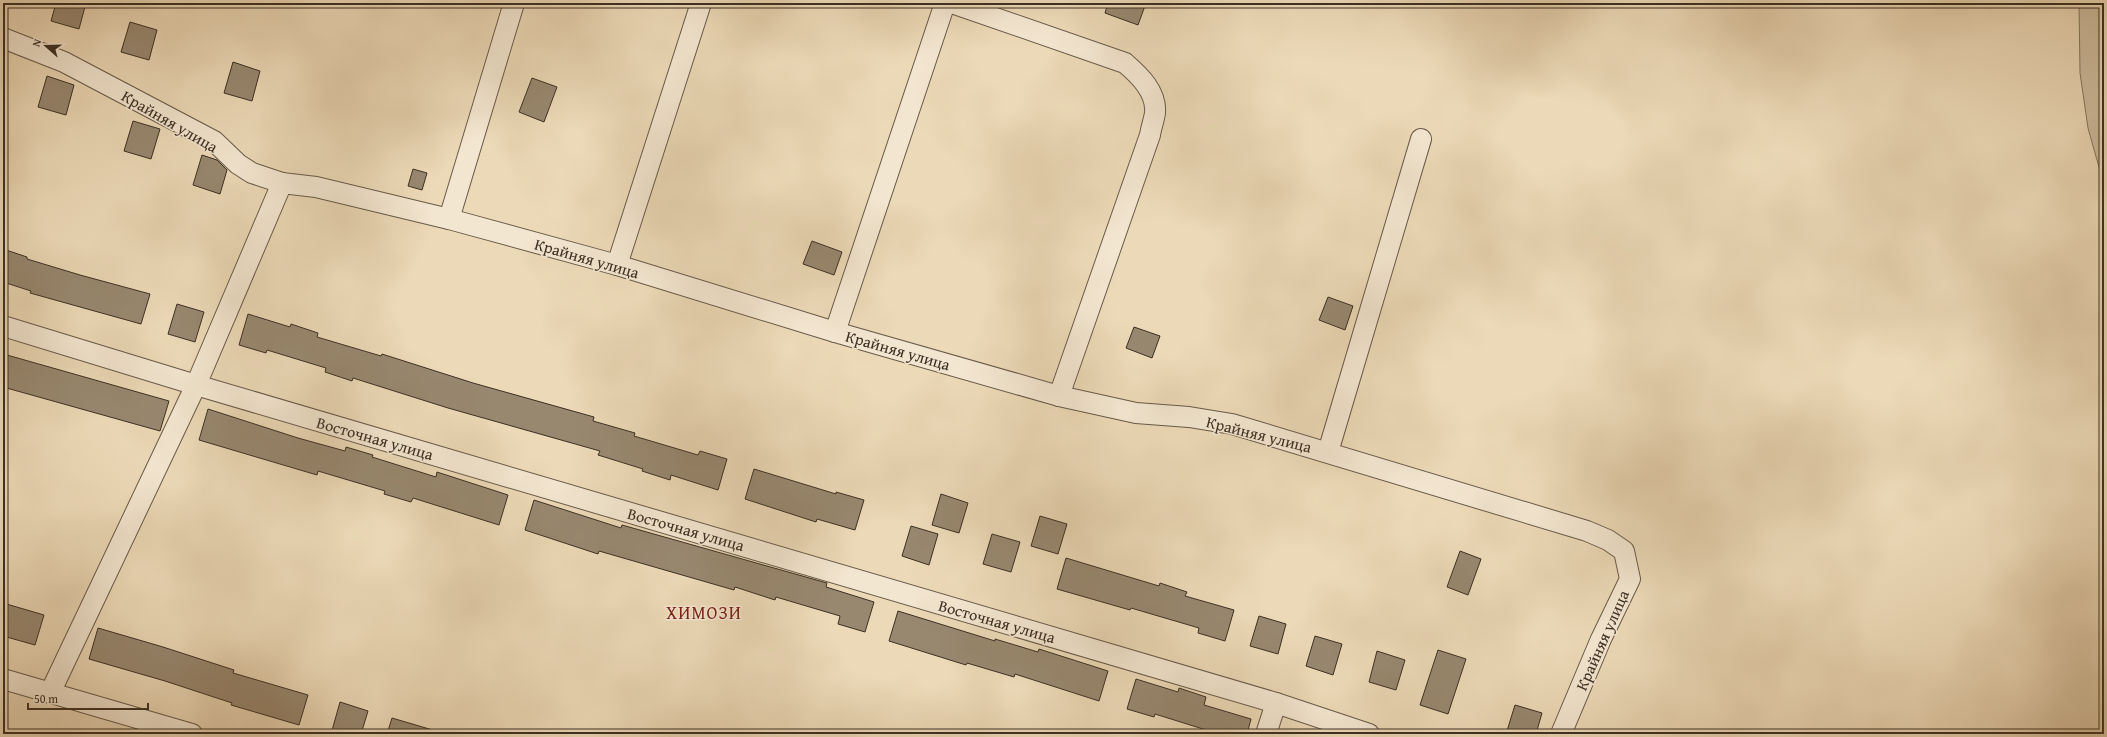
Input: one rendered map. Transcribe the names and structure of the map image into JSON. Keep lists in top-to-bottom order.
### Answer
{
  "streets": {
    "street": ["Крайняя улица", "Восточная улица"]
  },
  "districts": ["ХИМОЗИ"],
  "scale_bar": "50 m",
  "north": "left"
}
